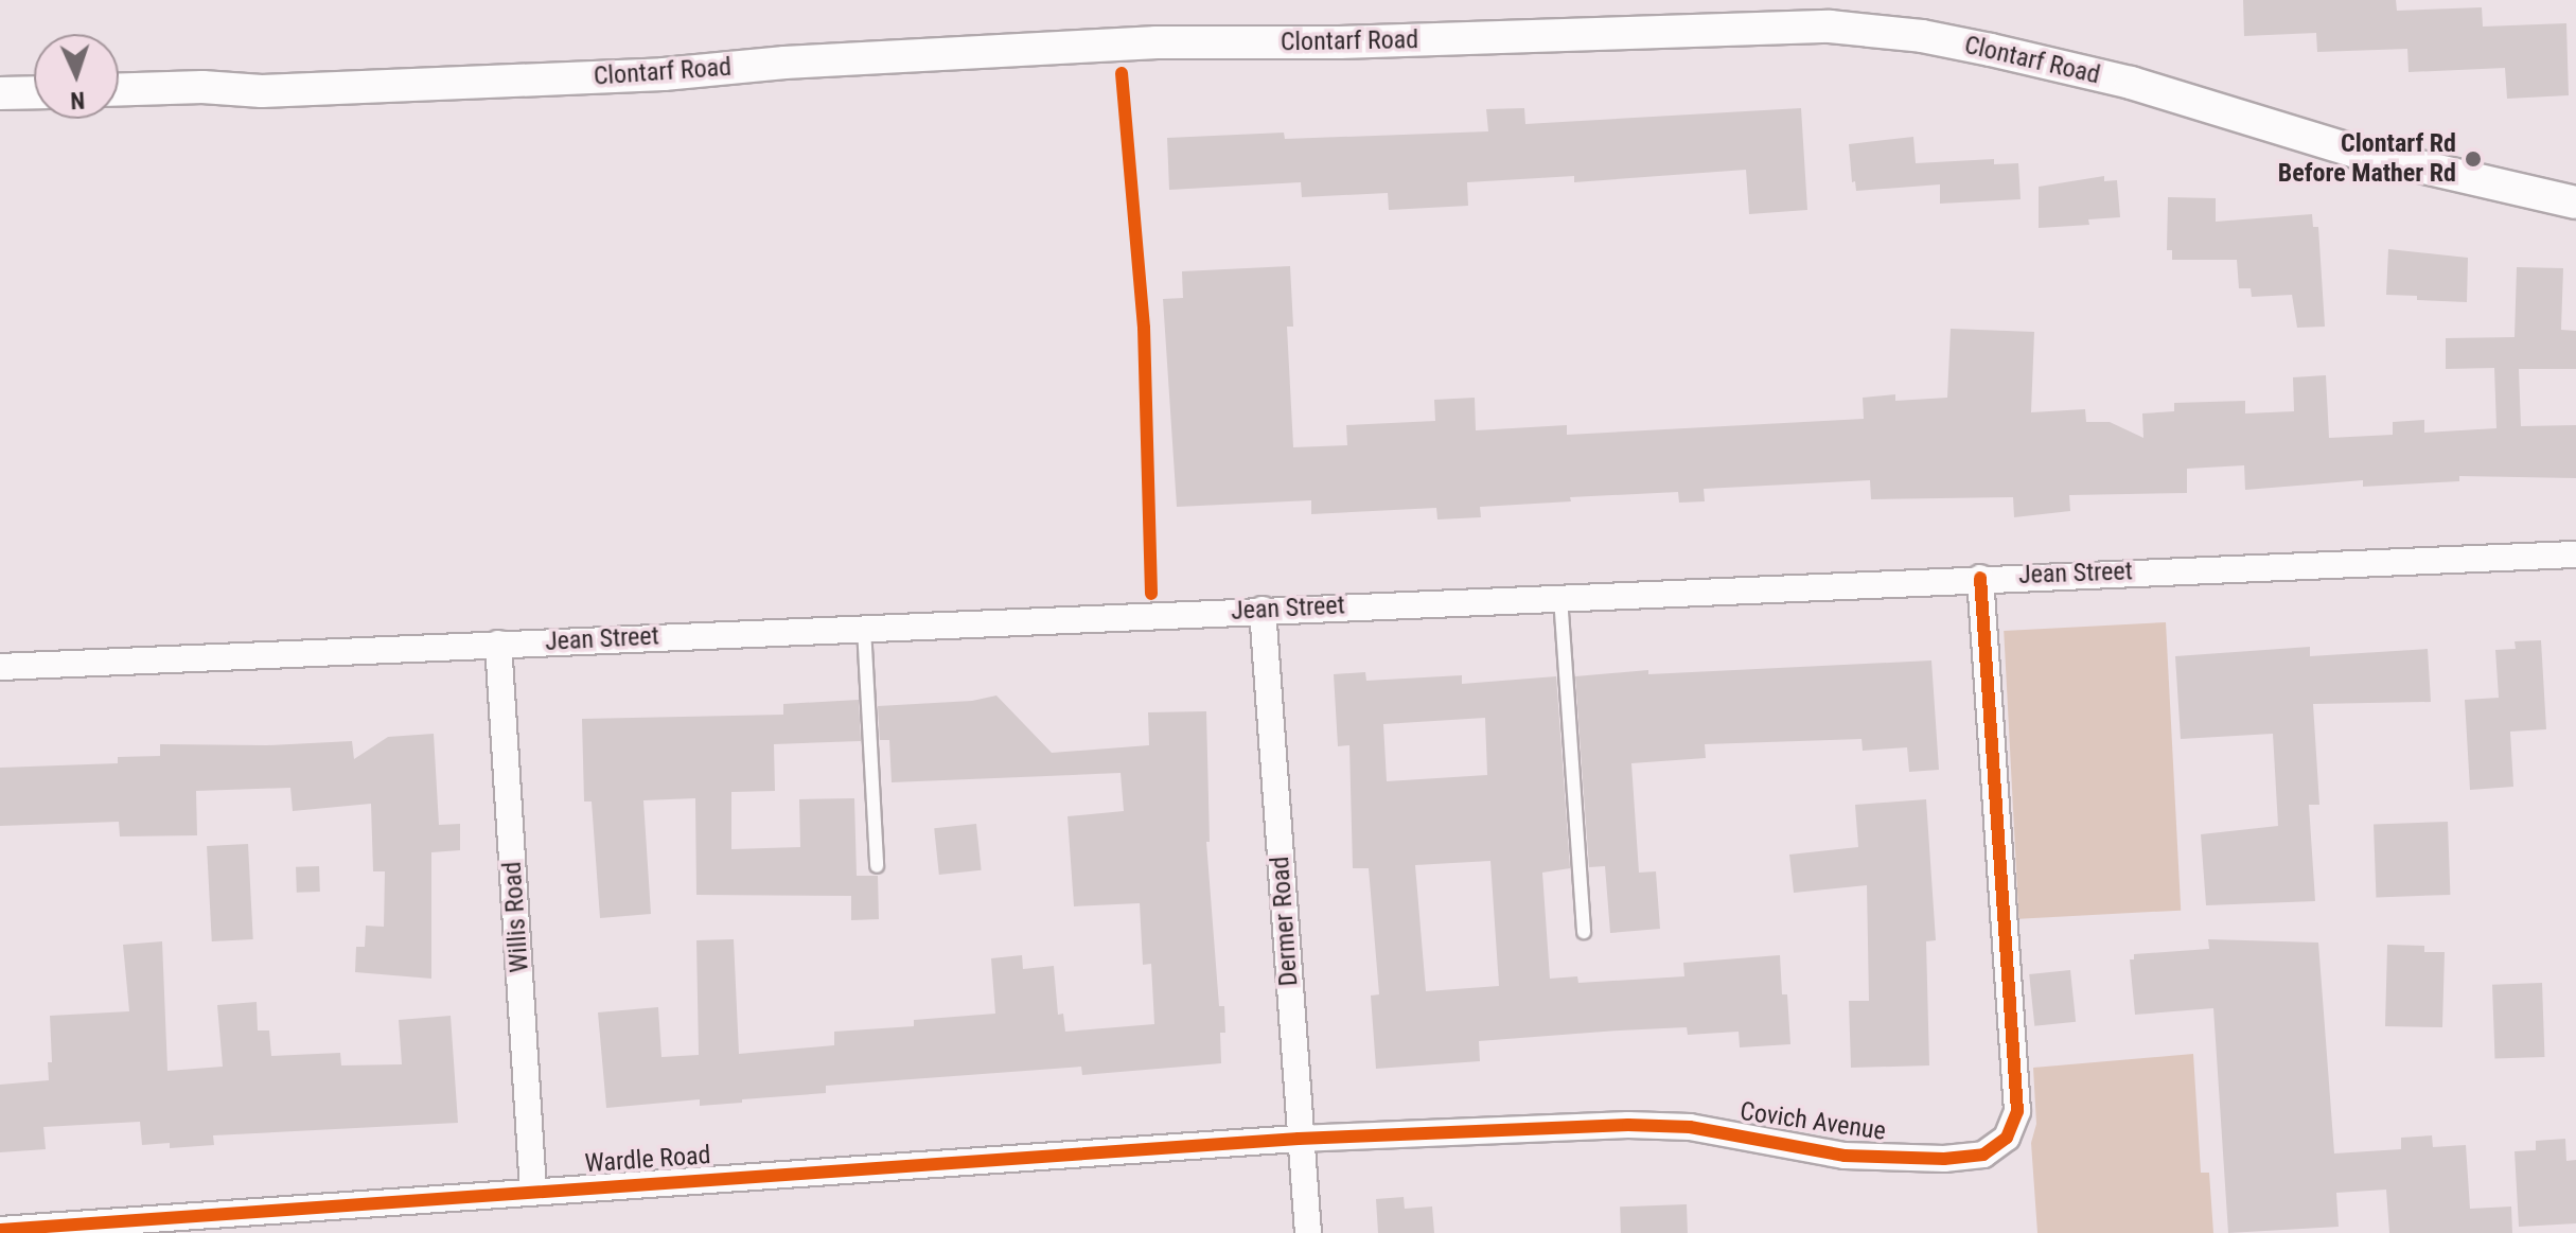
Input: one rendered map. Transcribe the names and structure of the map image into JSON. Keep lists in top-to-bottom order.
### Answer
{
  "streets": {
    "street": [
      "Clontarf Road",
      "Jean Street",
      "Willis Road",
      "Dermer Road",
      "Covich Avenue",
      "Wardle Road"
    ]
  },
  "crossings": [
    ["Jean Street", "Willis Road"],
    ["Jean Street", "Dermer Road"],
    ["Jean Street", "Covich Avenue"],
    ["Willis Road", "Wardle Road"],
    ["Dermer Road", "Covich Avenue"],
    ["Dermer Road", "Wardle Road"],
    ["Covich Avenue", "Wardle Road"]
  ],
  "places": ["Clontarf Rd Before Mather Rd"],
  "north": "bottom"
}
